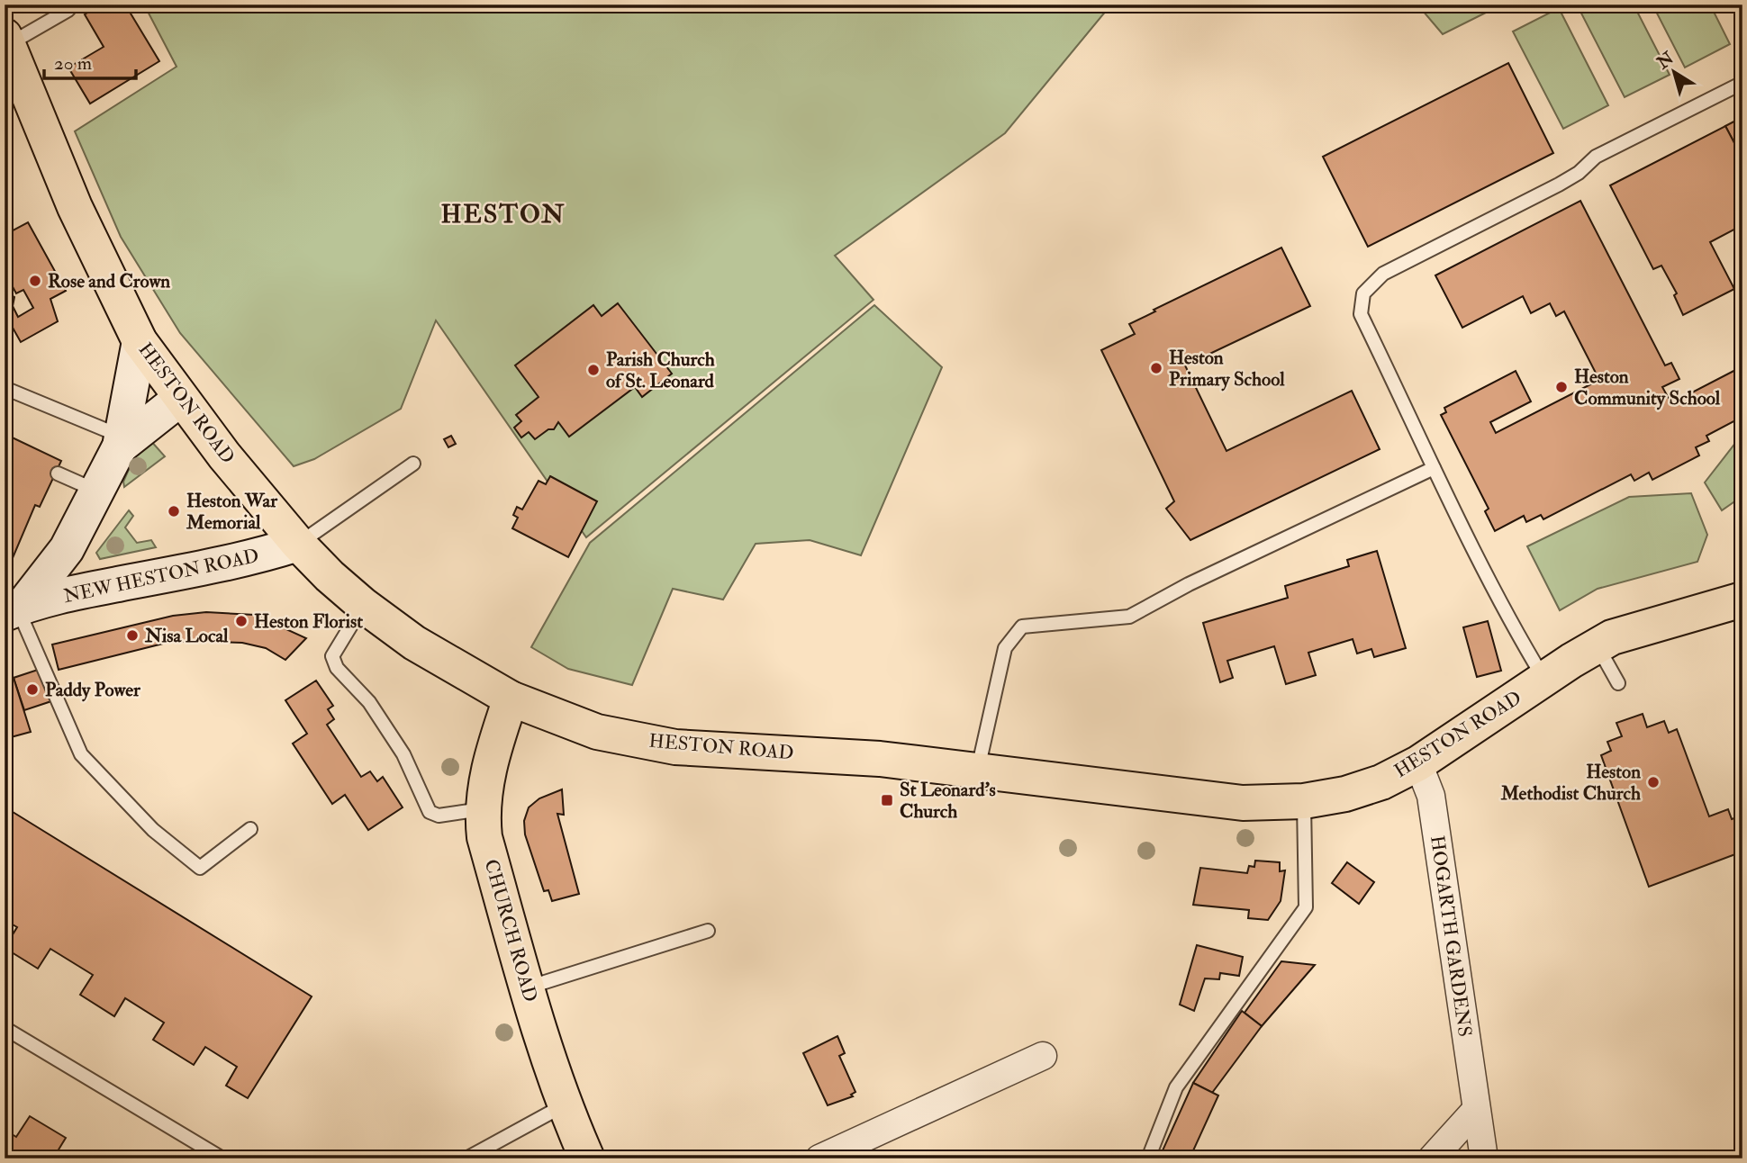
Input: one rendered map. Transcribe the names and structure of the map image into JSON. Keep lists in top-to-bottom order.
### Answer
{
  "streets": {
    "main road": ["HESTON ROAD", "CHURCH ROAD"],
    "street": ["NEW HESTON ROAD", "HOGARTH GARDENS"]
  },
  "crossings": [
    ["HESTON ROAD", "NEW HESTON ROAD"],
    ["HESTON ROAD", "CHURCH ROAD"],
    ["HESTON ROAD", "HOGARTH GARDENS"]
  ],
  "districts": ["HESTON"],
  "places": {
    "other": [
      "Rose and Crown",
      "Heston Primary School",
      "Parish Church of St. Leonard",
      "Heston Community School",
      "Heston War Memorial",
      "Heston Florist",
      "Nisa Local",
      "Paddy Power",
      "Heston Methodist Church"
    ],
    "transit": ["St Leonard's Church"]
  },
  "scale_bar": "20 m",
  "north": "top left"
}
